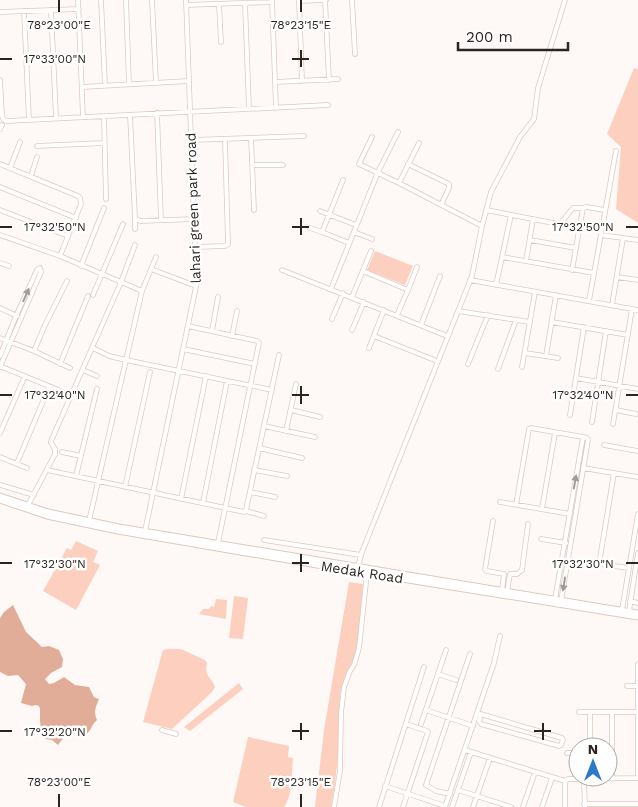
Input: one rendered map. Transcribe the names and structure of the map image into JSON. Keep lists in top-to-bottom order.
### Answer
{
  "streets": {
    "main road": ["Medak Road"],
    "street": ["lahari green park road"]
  },
  "crossings": [
    ["lahari green park road", "Medak Road"]
  ],
  "scale_bar": "200 m",
  "north": "top",
  "coordinates": [
    "78°23'00\"E",
    "78°23'15\"E",
    "17°33'00\"N",
    "17°32'50\"N",
    "17°32'40\"N",
    "17°32'30\"N",
    "17°32'20\"N"
  ]
}
